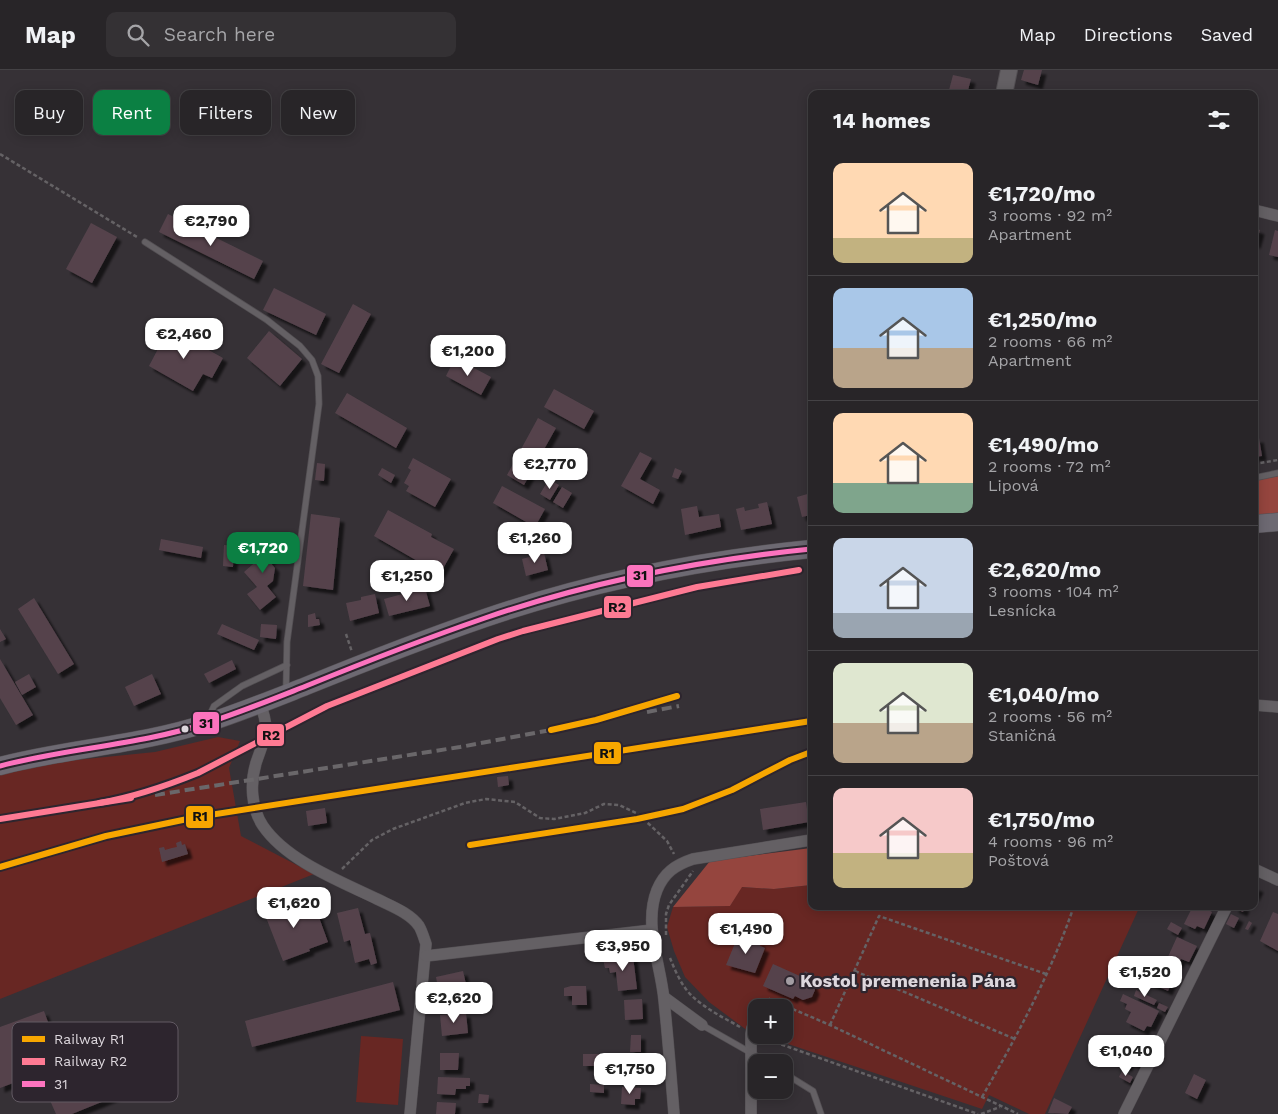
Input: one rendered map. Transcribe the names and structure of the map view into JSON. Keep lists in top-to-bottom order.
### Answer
{
  "places": ["Kostol premenenia Pána"],
  "lines": ["transit line 31", "rail line R2", "rail line R1"],
  "legend": ["Railway R1", "Railway R2", "31"],
  "page": {
    "header": "Map",
    "search": "Search here",
    "nav": ["Map", "Directions", "Saved"],
    "chip": [
      "Buy",
      "Rent",
      "Filters",
      "New"
    ],
    "heading": "14 homes",
    "list": [
      {
        "name": "€1,720/mo",
        "note": "3 rooms · 92 m² · Apartment"
      },
      {
        "name": "€1,250/mo",
        "note": "2 rooms · 66 m² · Apartment"
      },
      {
        "name": "€1,490/mo",
        "note": "2 rooms · 72 m² · Lipová"
      },
      {
        "name": "€2,620/mo",
        "note": "3 rooms · 104 m² · Lesnícka"
      },
      {
        "name": "€1,040/mo",
        "note": "2 rooms · 56 m² · Staničná"
      },
      {
        "name": "€1,750/mo",
        "note": "4 rooms · 96 m² · Poštová"
      }
    ],
    "price": [
      "€2,790",
      "€2,460",
      "€1,200",
      "€2,770",
      "€1,260",
      "€1,720",
      "€1,250",
      "€1,620",
      "€1,490",
      "€3,950",
      "€1,520",
      "€2,620",
      "€1,040",
      "€1,750"
    ],
    "map_buttons": ["+", "−"]
  }
}
